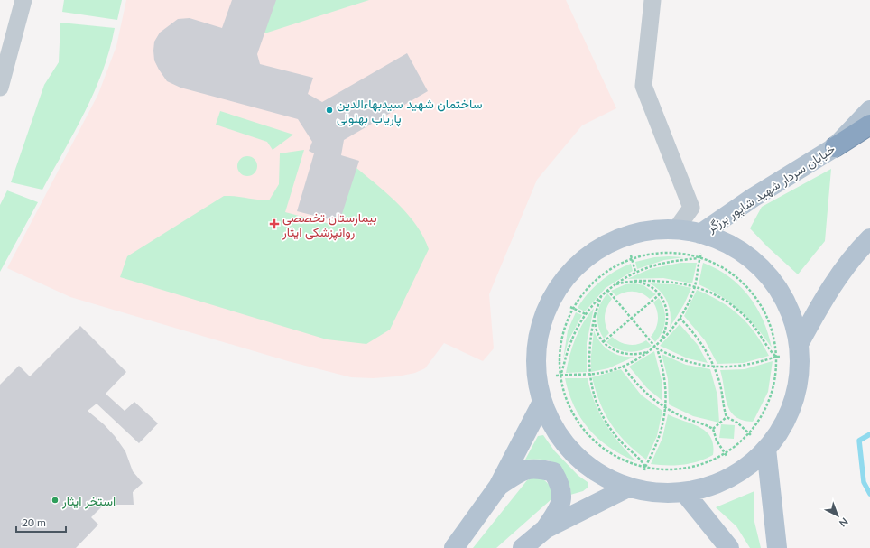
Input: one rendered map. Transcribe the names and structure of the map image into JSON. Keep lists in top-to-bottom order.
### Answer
{
  "streets": {
    "main road": ["خیابان سردار شهید شاپور برزگر"]
  },
  "places": {
    "other": ["ساختمان شهید سیدبهاءالدین پاریاب بهلولی", "استخر ایثار"],
    "health": ["بیمارستان تخصصی روانپزشکی ایثار"]
  },
  "scale_bar": "20 m",
  "north": "bottom right"
}
